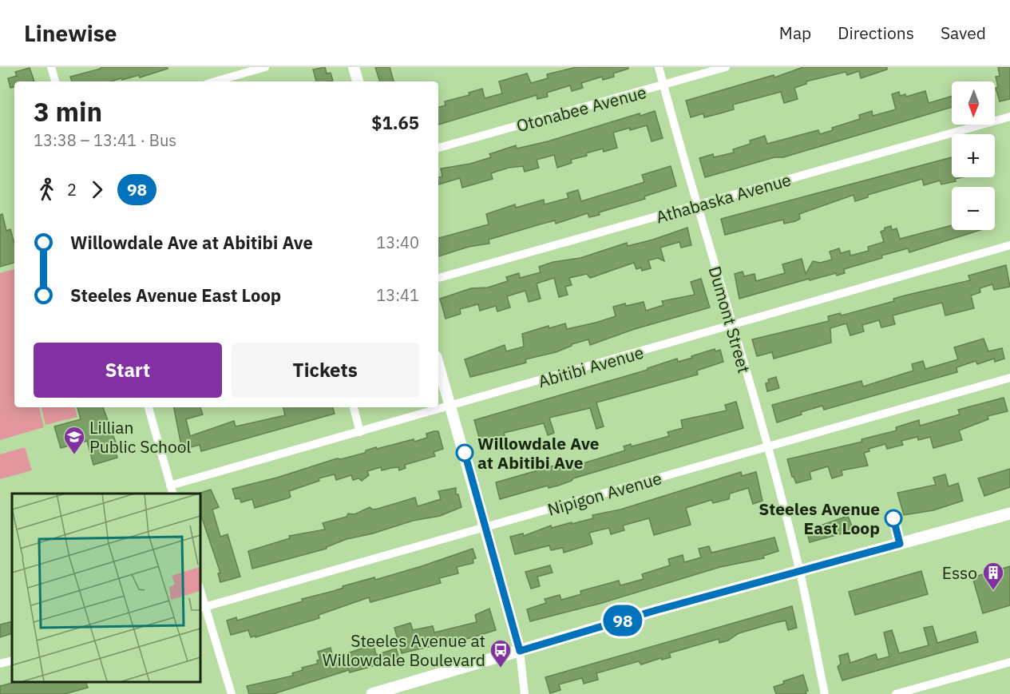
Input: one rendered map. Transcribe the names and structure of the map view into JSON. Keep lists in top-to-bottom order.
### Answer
{
  "streets": {
    "street": [
      "Otonabee Avenue",
      "Athabaska Avenue",
      "Dumont Street",
      "Abitibi Avenue",
      "Nipigon Avenue"
    ]
  },
  "crossings": [
    ["Otonabee Avenue", "Dumont Street"],
    ["Athabaska Avenue", "Dumont Street"],
    ["Dumont Street", "Abitibi Avenue"],
    ["Dumont Street", "Nipigon Avenue"]
  ],
  "places": {
    "other": ["Willowdale Ave at Abitibi Ave", "Steeles Avenue East Loop"],
    "school or university": ["Lillian Public School"],
    "building": ["Esso"],
    "bus stop": ["Steeles Avenue at Willowdale Boulevard"]
  },
  "lines": ["bus line 98"],
  "north": "bottom",
  "page": {
    "header": "Linewise",
    "nav": ["Map", "Directions", "Saved"],
    "on_map": "98",
    "map_buttons": ["+", "−"],
    "heading": ["3 min", "13:38 – 13:41 · Bus", "$1.65"],
    "legs": ["2", "98"],
    "list": [
      {
        "name": "Willowdale Ave at Abitibi Ave",
        "value": "13:40"
      },
      {
        "name": "Steeles Avenue East Loop",
        "value": "13:41"
      }
    ],
    "buttons": ["Start", "Tickets"]
  }
}
